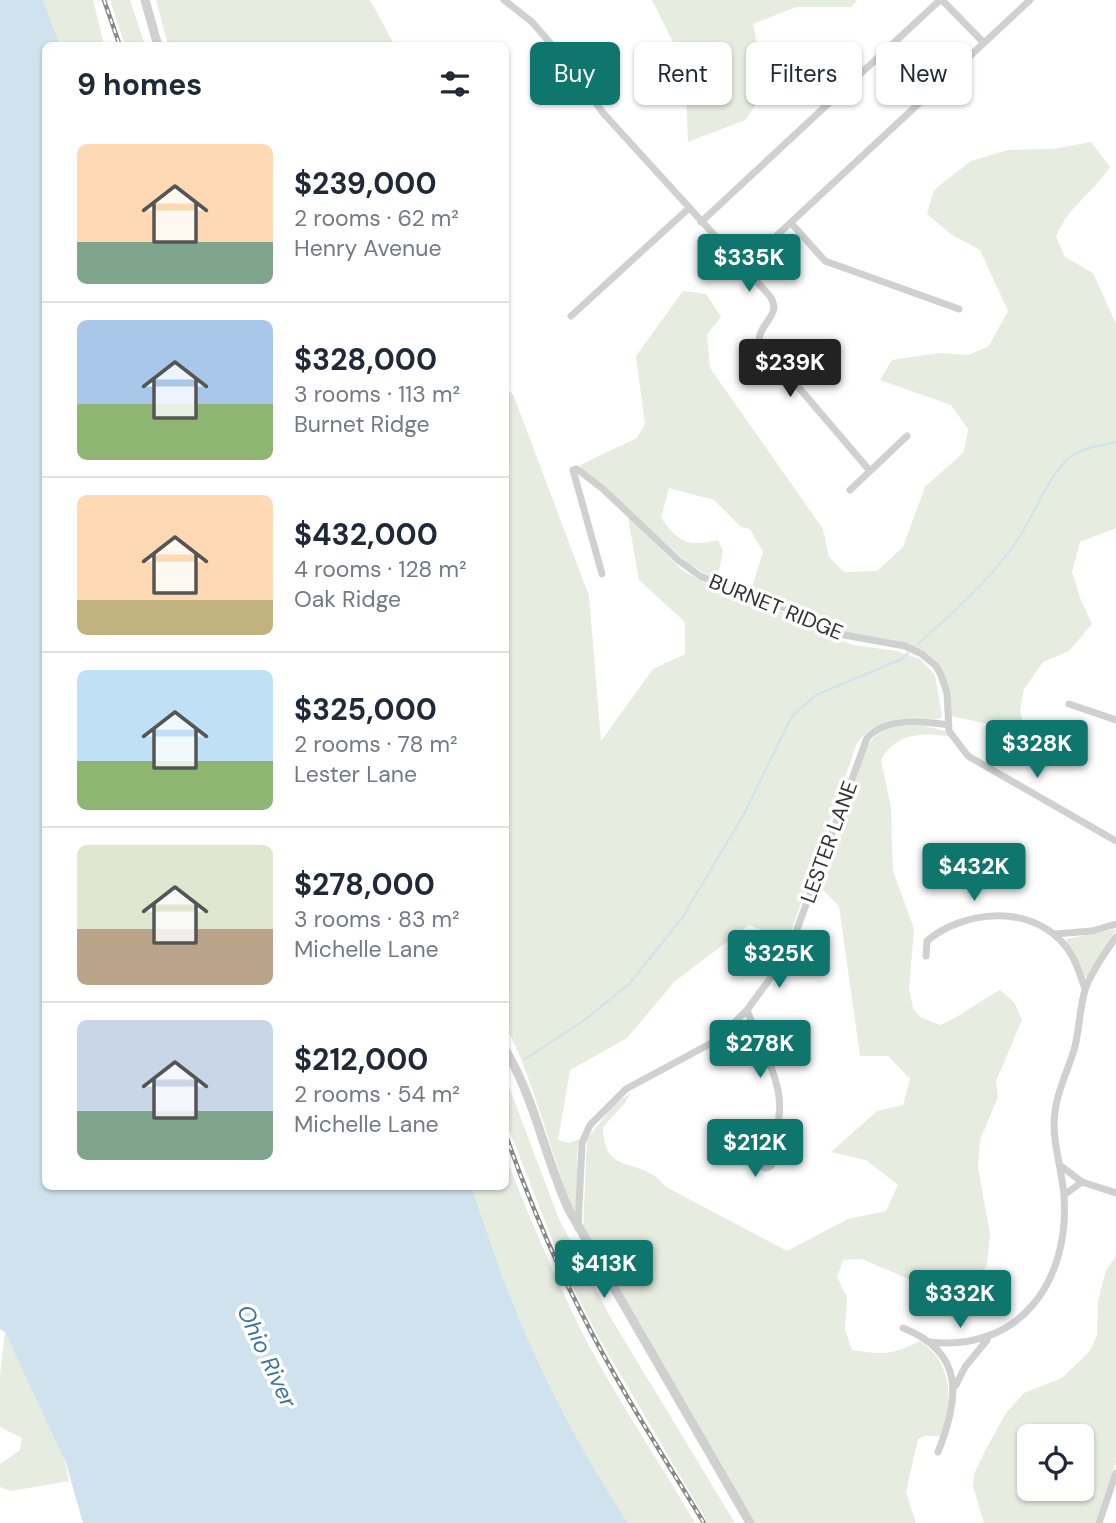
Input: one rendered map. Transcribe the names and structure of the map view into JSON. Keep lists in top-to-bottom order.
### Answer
{
  "streets": {
    "street": ["BURNET RIDGE", "LESTER LANE"]
  },
  "crossings": [
    ["BURNET RIDGE", "LESTER LANE"]
  ],
  "water": ["Ohio River"],
  "page": {
    "chip": [
      "Buy",
      "Rent",
      "Filters",
      "New"
    ],
    "heading": "9 homes",
    "list": [
      {
        "name": "$239,000",
        "note": "2 rooms · 62 m² · Henry Avenue"
      },
      {
        "name": "$328,000",
        "note": "3 rooms · 113 m² · Burnet Ridge"
      },
      {
        "name": "$432,000",
        "note": "4 rooms · 128 m² · Oak Ridge"
      },
      {
        "name": "$325,000",
        "note": "2 rooms · 78 m² · Lester Lane"
      },
      {
        "name": "$278,000",
        "note": "3 rooms · 83 m² · Michelle Lane"
      },
      {
        "name": "$212,000",
        "note": "2 rooms · 54 m² · Michelle Lane"
      }
    ],
    "price": [
      "$335K",
      "$239K",
      "$328K",
      "$432K",
      "$325K",
      "$278K",
      "$212K",
      "$413K",
      "$332K"
    ]
  }
}
